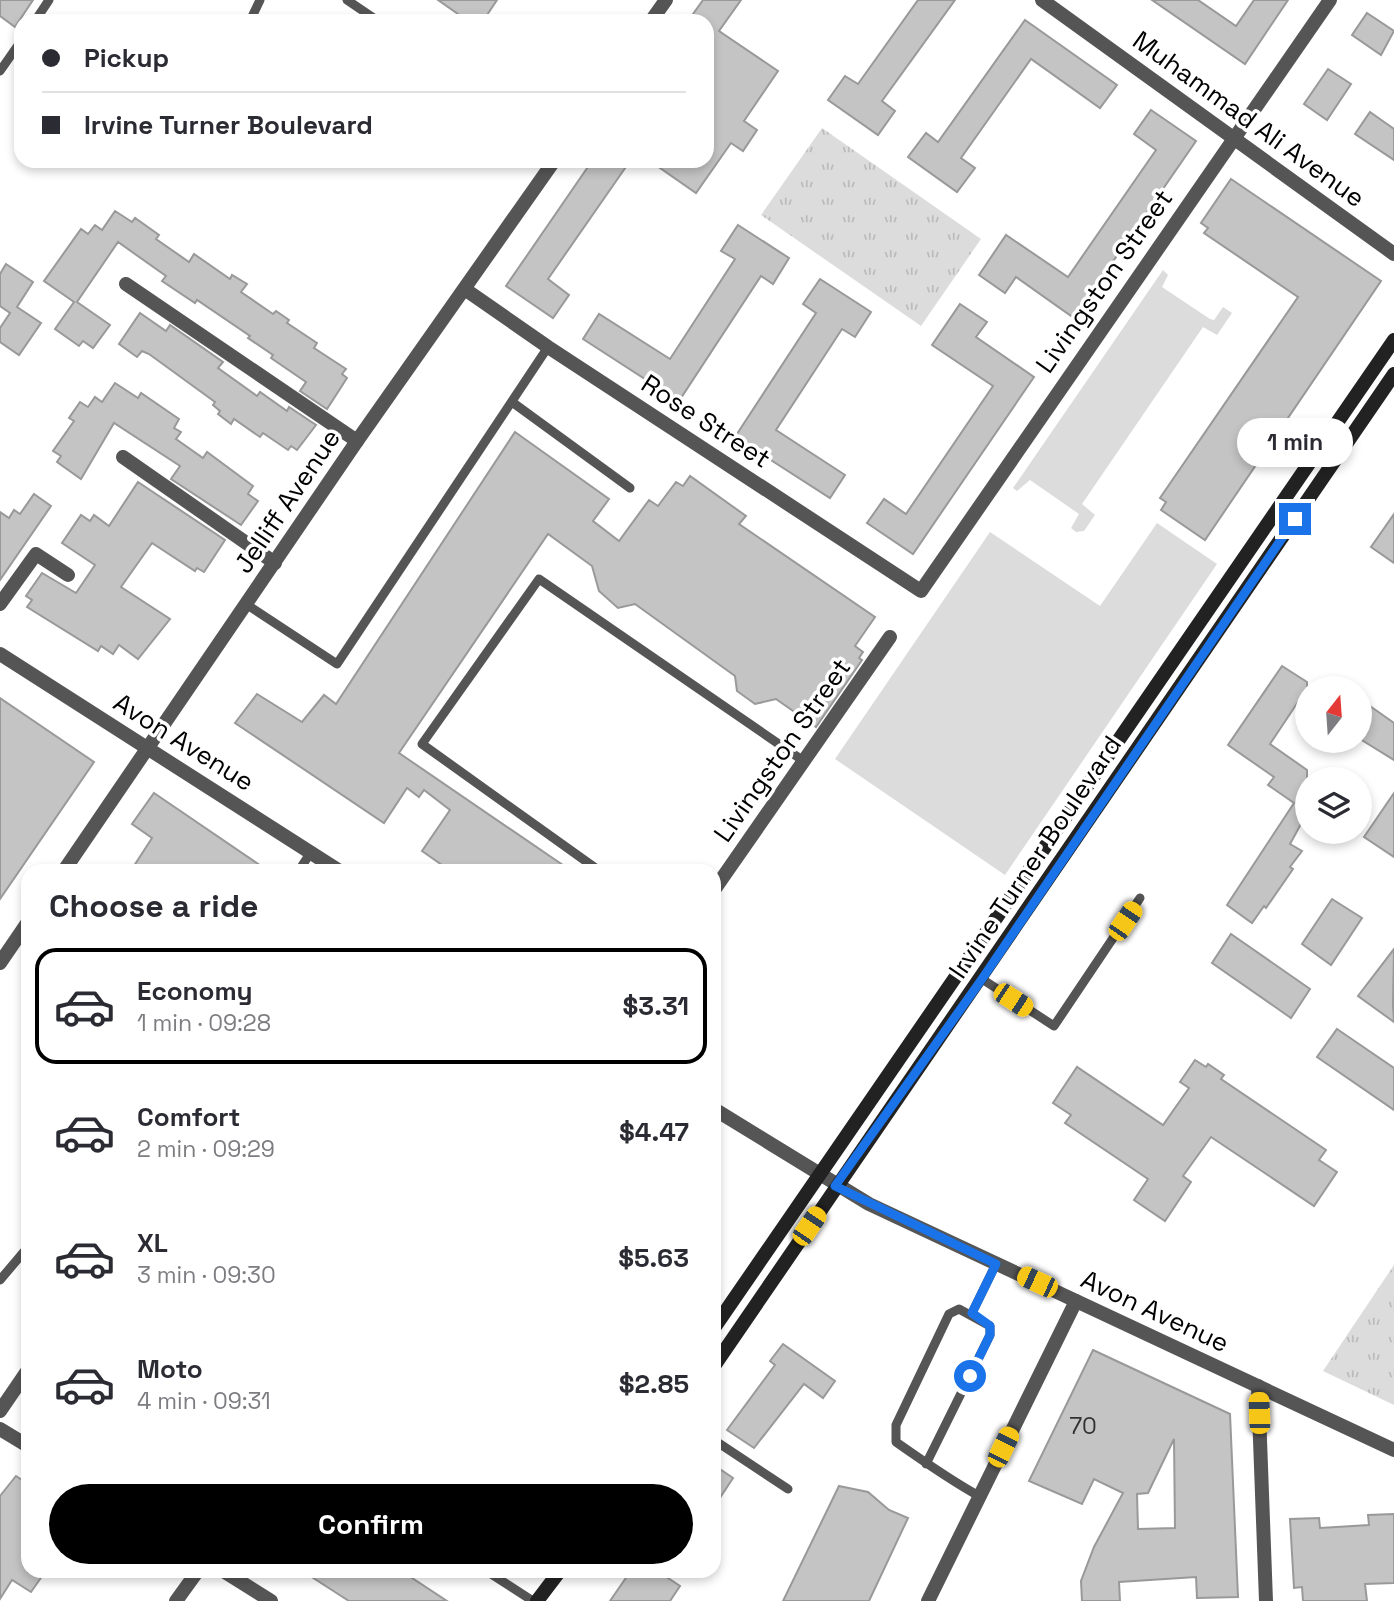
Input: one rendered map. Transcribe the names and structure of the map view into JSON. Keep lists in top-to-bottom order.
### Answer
{
  "streets": {
    "main road": ["Irvine Turner Boulevard"],
    "street": [
      "Muhammad Ali Avenue",
      "Livingston Street",
      "Rose Street",
      "Jelliff Avenue",
      "Avon Avenue"
    ]
  },
  "crossings": [
    ["Muhammad Ali Avenue", "Livingston Street"],
    ["Livingston Street", "Rose Street"],
    ["Rose Street", "Jelliff Avenue"],
    ["Jelliff Avenue", "Avon Avenue"],
    ["Avon Avenue", "Irvine Turner Boulevard"]
  ],
  "house_numbers": ["70"],
  "north": "top",
  "page": {
    "banner": ["Pickup", "Irvine Turner Boulevard"],
    "bubble": "1 min",
    "heading": "Choose a ride",
    "list": [
      {
        "name": "Economy",
        "note": "1 min · 09:28",
        "value": "$3.31"
      },
      {
        "name": "Comfort",
        "note": "2 min · 09:29",
        "value": "$4.47"
      },
      {
        "name": "XL",
        "note": "3 min · 09:30",
        "value": "$5.63"
      },
      {
        "name": "Moto",
        "note": "4 min · 09:31",
        "value": "$2.85"
      }
    ],
    "buttons": "Confirm"
  }
}
